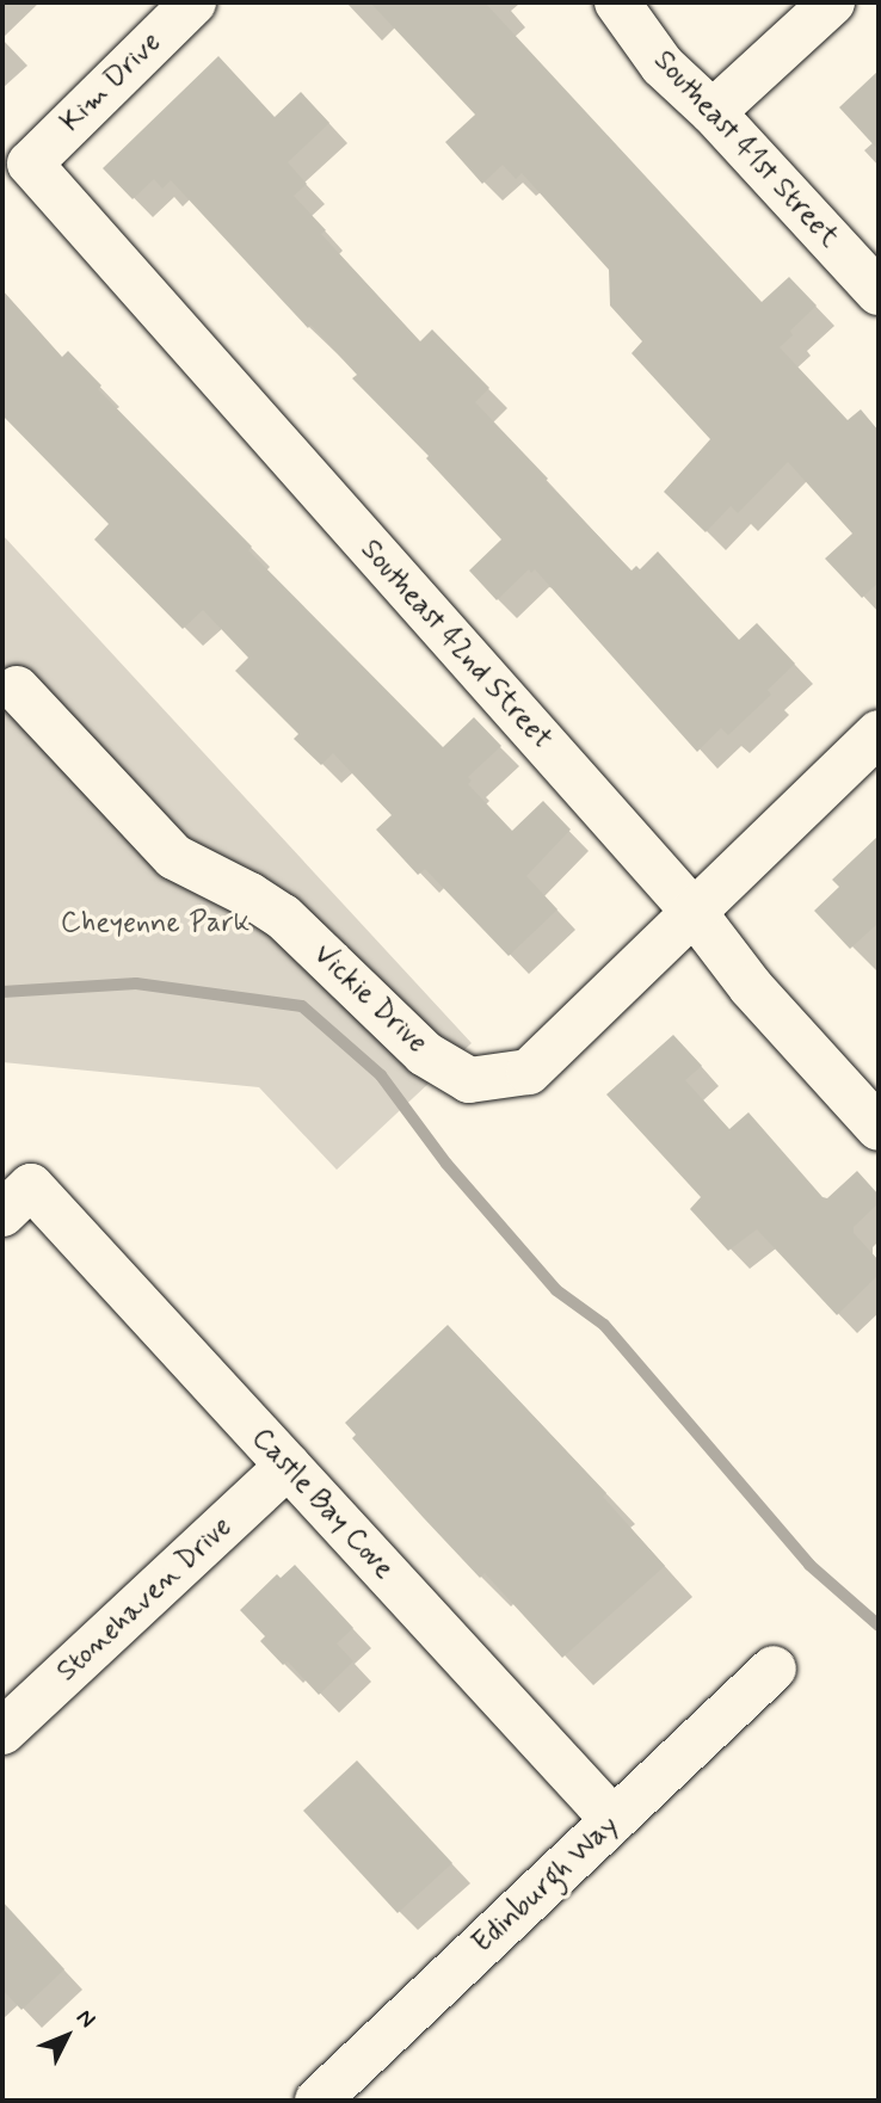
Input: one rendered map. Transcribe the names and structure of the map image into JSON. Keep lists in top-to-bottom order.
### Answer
{
  "streets": {
    "street": [
      "Kim Drive",
      "Southeast 41st Street",
      "Southeast 42nd Street",
      "Vickie Drive",
      "Castle Bay Cove",
      "Stonehaven Drive",
      "Edinburgh Way"
    ]
  },
  "crossings": [
    ["Kim Drive", "Southeast 42nd Street"],
    ["Southeast 42nd Street", "Vickie Drive"],
    ["Castle Bay Cove", "Stonehaven Drive"],
    ["Castle Bay Cove", "Edinburgh Way"]
  ],
  "parks": ["Cheyenne Park"],
  "north": "top right"
}
